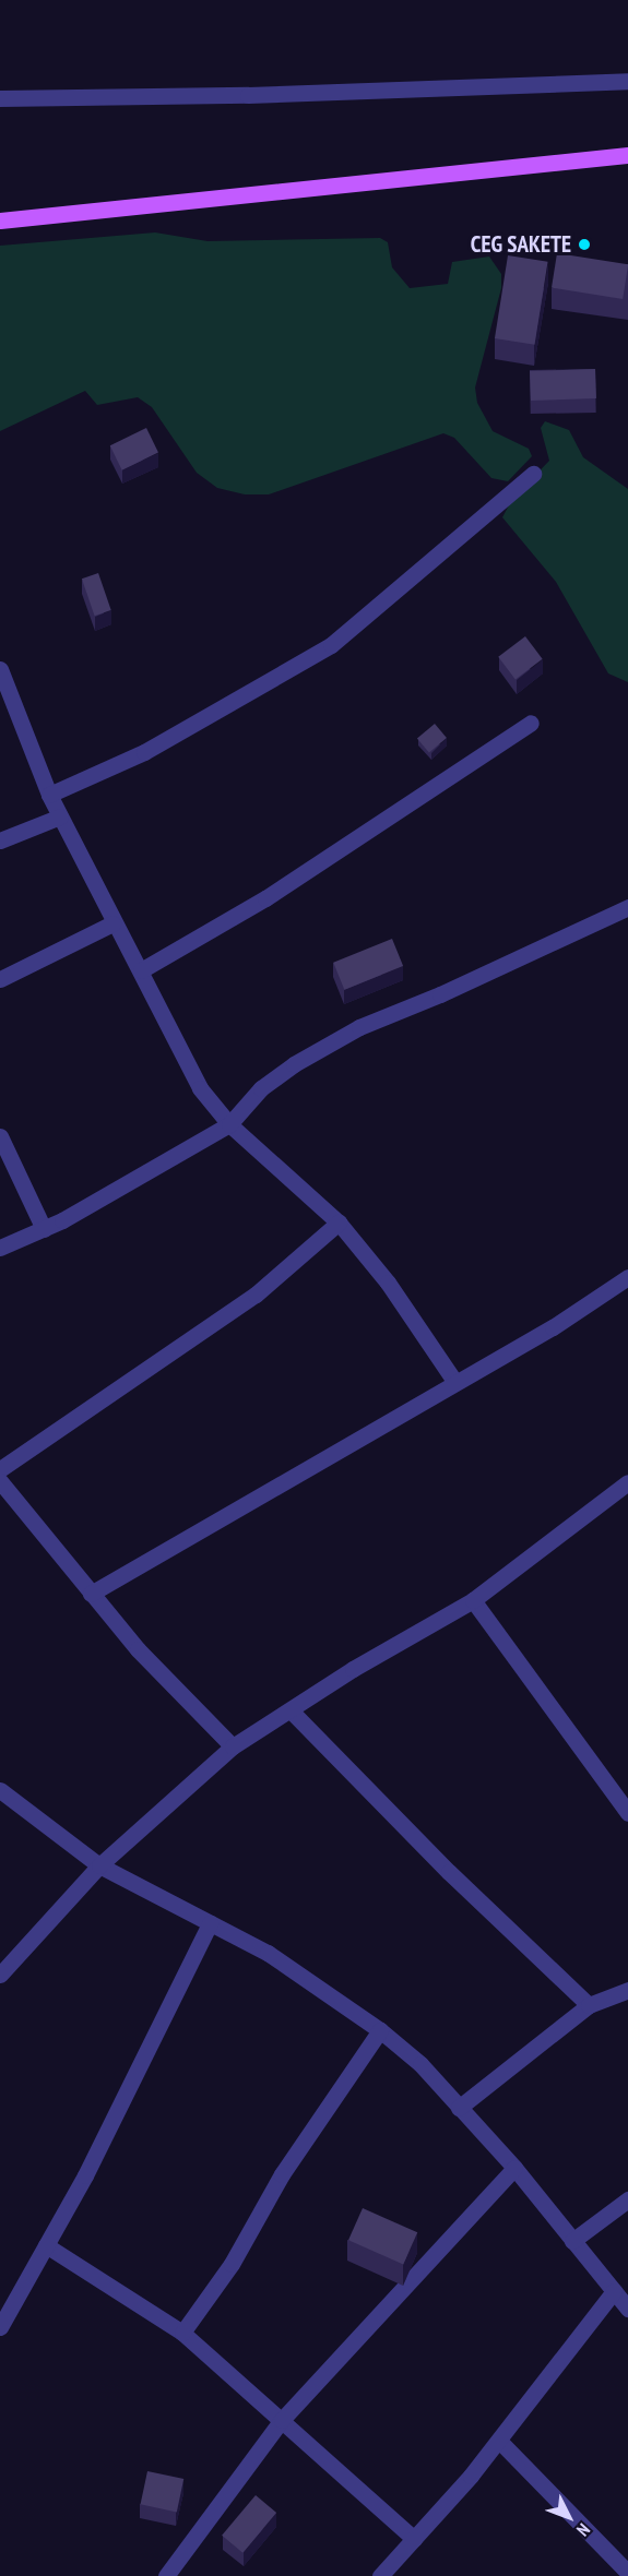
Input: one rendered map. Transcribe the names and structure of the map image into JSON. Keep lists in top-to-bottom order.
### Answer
{
  "places": ["CEG SAKETE"],
  "north": "bottom right"
}
